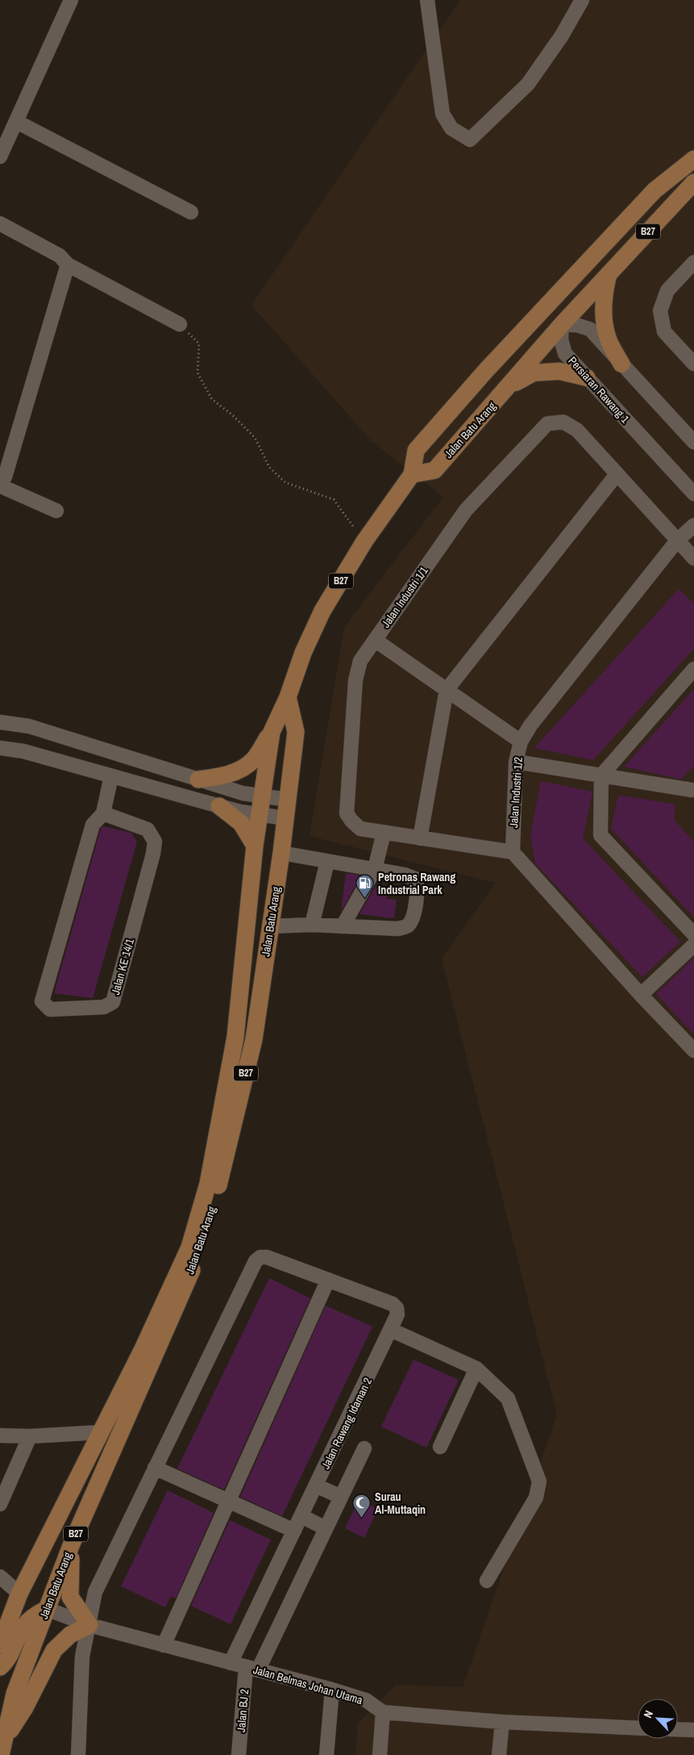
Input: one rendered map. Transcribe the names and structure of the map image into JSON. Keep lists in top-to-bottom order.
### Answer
{
  "streets": {
    "main road": ["B27", "Jalan Batu Arang"],
    "street": [
      "Persiaran Rawang 1",
      "Jalan Industri 1/1",
      "Jalan Industri 1/2",
      "Jalan KE 14/1",
      "Jalan Rawang Idaman 2",
      "Jalan Belmas Johan Utama",
      "Jalan BJ 2"
    ]
  },
  "crossings": [
    ["Persiaran Rawang 1", "Jalan Batu Arang"],
    ["Jalan Batu Arang", "Jalan Belmas Johan Utama"],
    ["Jalan Industri 1/1", "Jalan Industri 1/2"],
    ["Jalan Rawang Idaman 2", "Jalan Belmas Johan Utama"],
    ["Jalan Belmas Johan Utama", "Jalan BJ 2"]
  ],
  "places": {
    "fuel station": ["Petronas Rawang Industrial Park"],
    "mosque": ["Surau Al-Muttaqin"]
  },
  "north": "top left"
}
